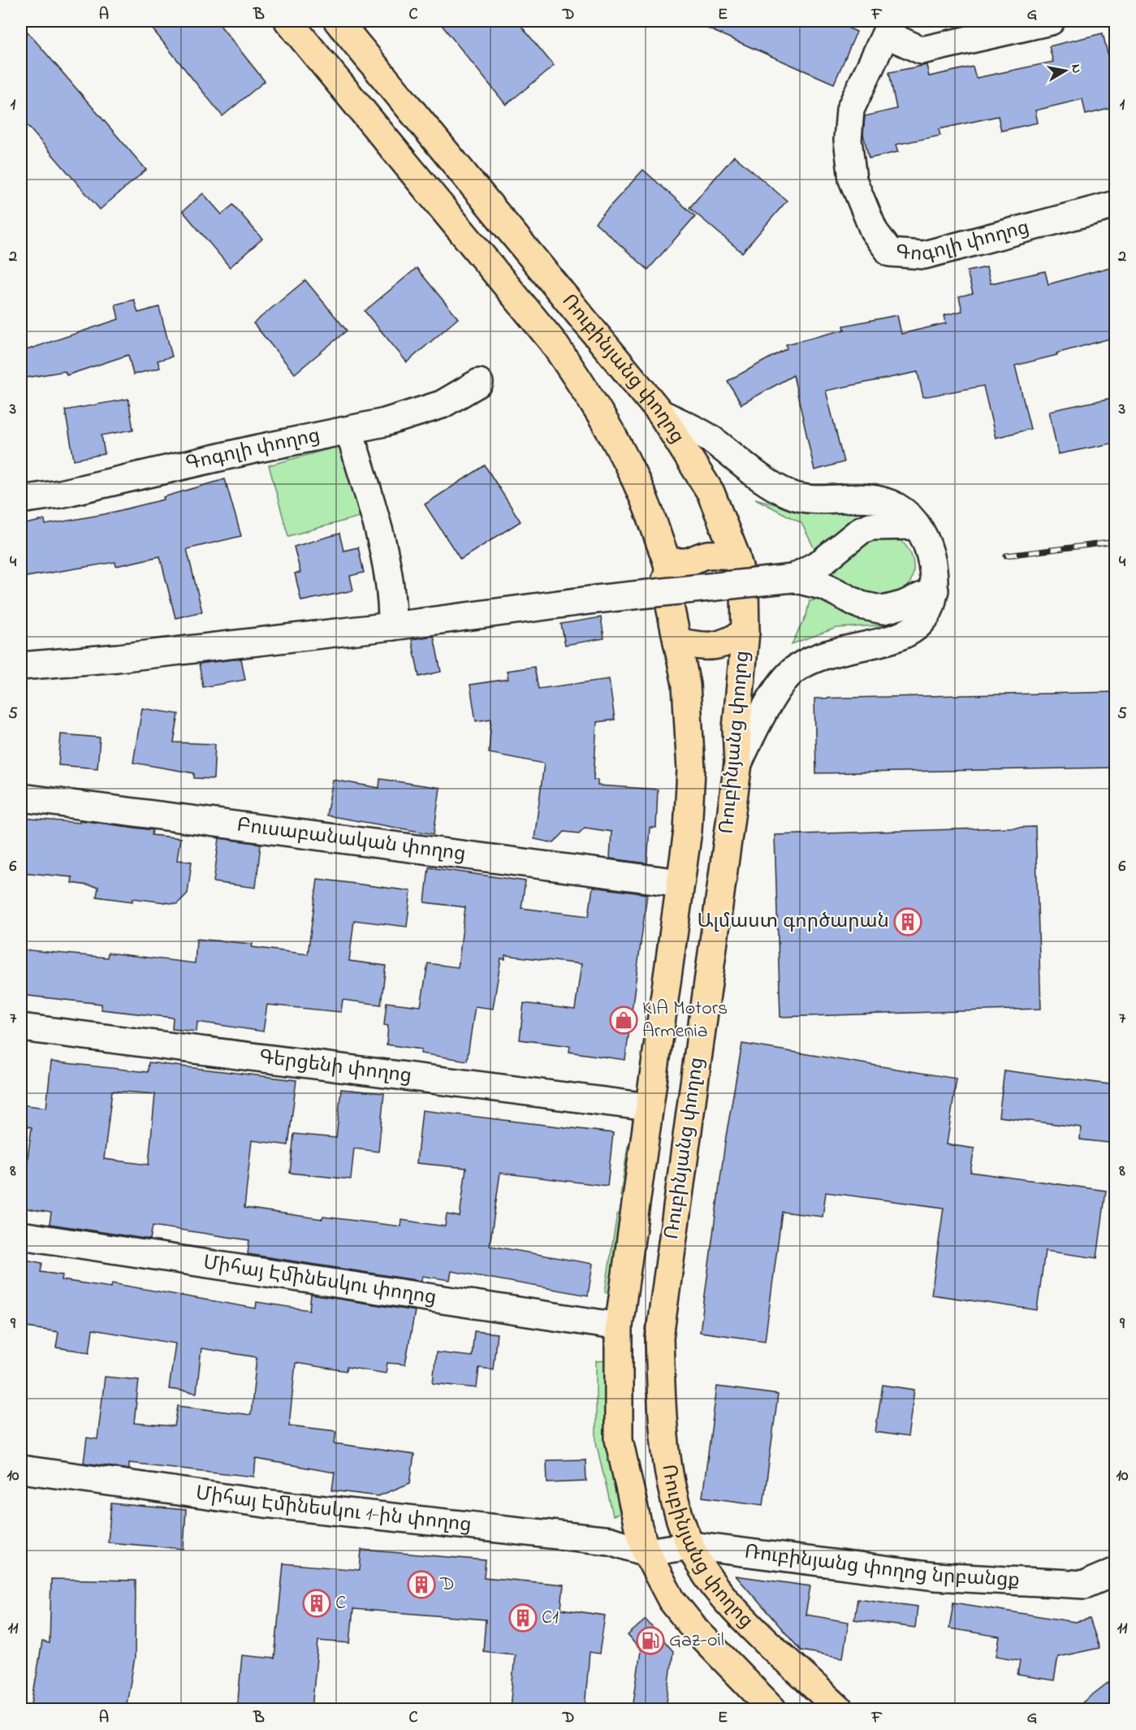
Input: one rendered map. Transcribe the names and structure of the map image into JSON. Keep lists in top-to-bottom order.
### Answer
{
  "streets": {
    "main road": ["Ռուբինյանց փողոց"],
    "street": [
      "Գոգոլի փողոց",
      "Բուսաբանական փողոց",
      "Գերցենի փողոց",
      "Միհայ Էմինեսկու փողոց",
      "Միհայ Էմինեսկու 1-ին փողոց",
      "Ռուբինյանց փողոց նրբանցք"
    ]
  },
  "crossings": [
    ["Ռուբինյանց փողոց", "Բուսաբանական փողոց"],
    ["Ռուբինյանց փողոց", "Գերցենի փողոց"],
    ["Ռուբինյանց փողոց", "Միհայ Էմինեսկու փողոց"],
    ["Ռուբինյանց փողոց", "Միհայ Էմինեսկու 1-ին փողոց"],
    ["Ռուբինյանց փողոց", "Ռուբինյանց փողոց նրբանցք"],
    ["Միհայ Էմինեսկու 1-ին փողոց", "Ռուբինյանց փողոց նրբանցք"]
  ],
  "places": {
    "building": [
      "Ալմաստ գործարան",
      "D",
      "C",
      "C1"
    ],
    "shop": ["KIA Motors Armenia"],
    "fuel station": ["Gaz-oil"]
  },
  "north": "right",
  "grid": {
    "columns": [
      "A",
      "B",
      "C",
      "D",
      "E",
      "F",
      "G"
    ],
    "rows": [
      "1",
      "2",
      "3",
      "4",
      "5",
      "6",
      "7",
      "8",
      "9",
      "10",
      "11"
    ]
  }
}
